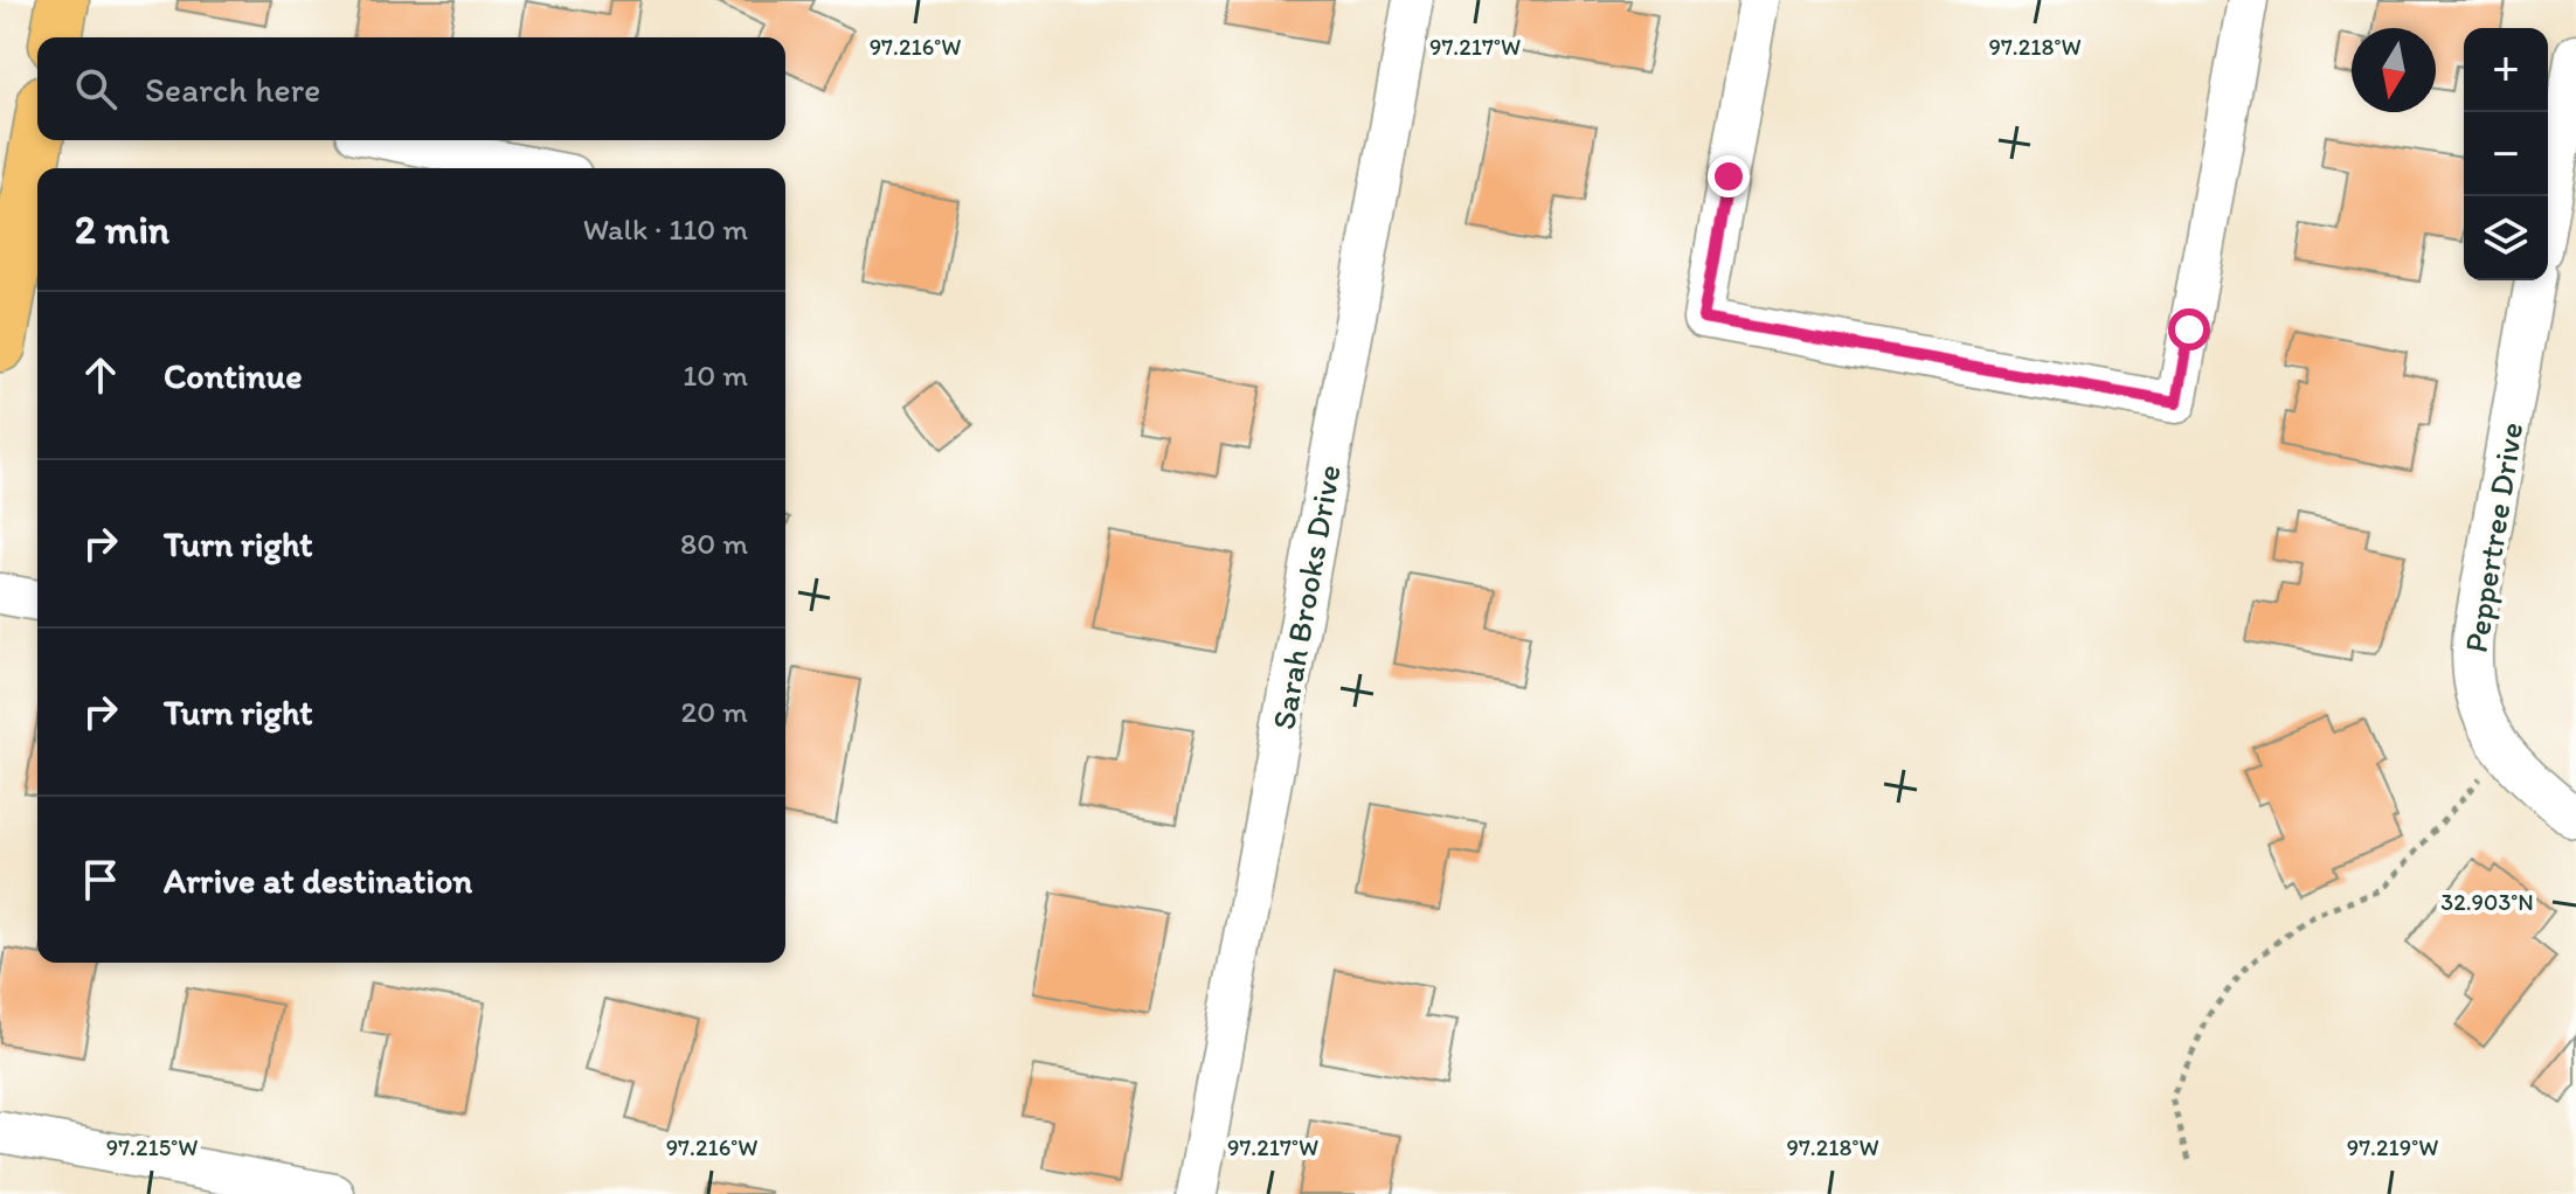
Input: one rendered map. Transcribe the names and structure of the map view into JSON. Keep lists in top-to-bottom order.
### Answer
{
  "streets": {
    "street": ["Peppertree Drive", "Sarah Brooks Drive"]
  },
  "north": "bottom",
  "page": {
    "map_buttons": ["+", "−"],
    "search": "Search here",
    "heading": ["2 min", "Walk · 110 m"],
    "list": [
      ["Continue", "10 m"],
      ["Turn right", "80 m"],
      ["Turn right", "20 m"],
      "Arrive at destination"
    ]
  },
  "coordinates": [
    "97.216°W",
    "97.217°W",
    "97.218°W",
    "32.903°N",
    "97.215°W",
    "97.219°W"
  ]
}
